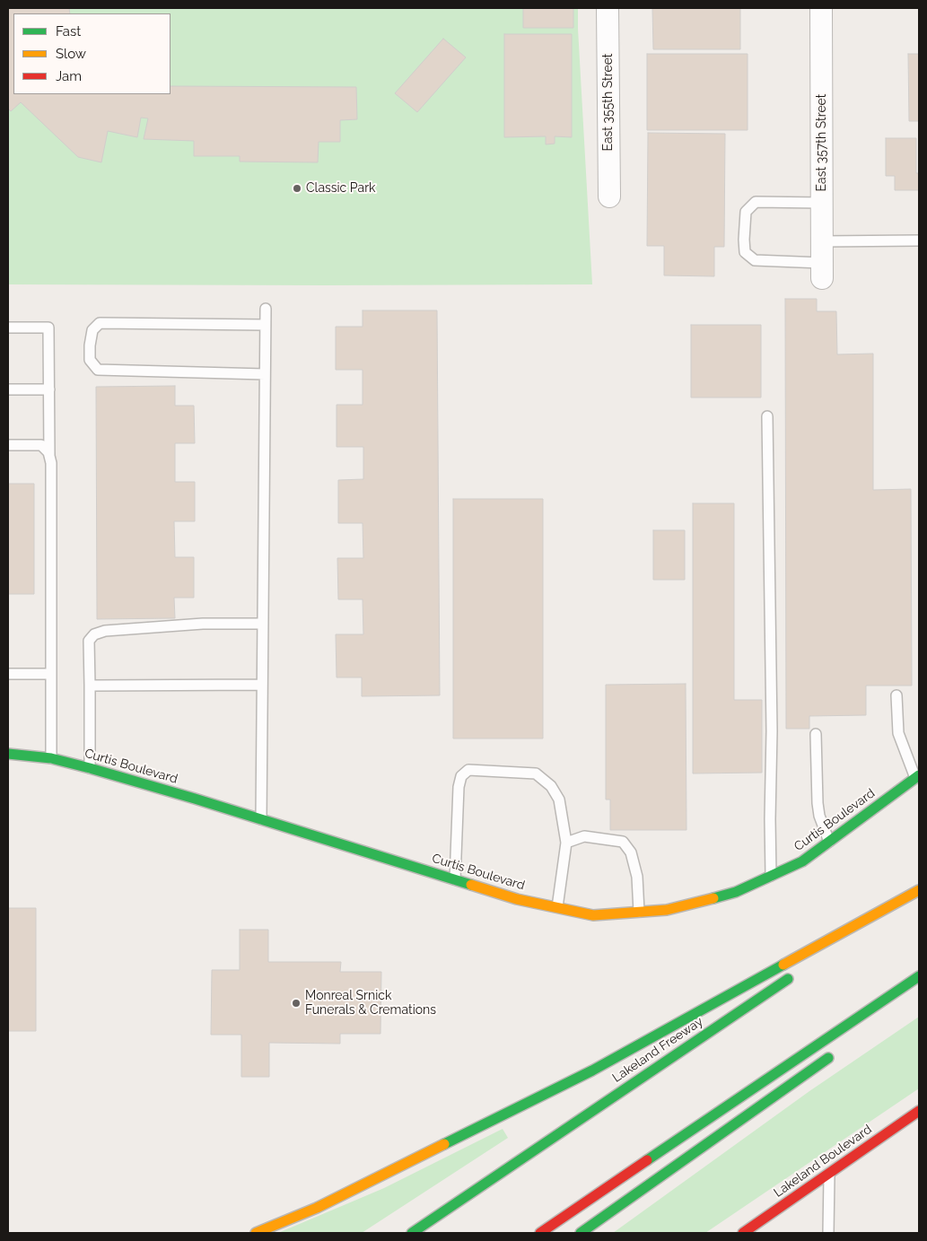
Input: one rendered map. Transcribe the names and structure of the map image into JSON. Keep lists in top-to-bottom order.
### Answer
{
  "streets": {
    "main road": ["Curtis Boulevard", "Lakeland Freeway", "Lakeland Boulevard"],
    "street": ["East 355th Street", "East 357th Street"]
  },
  "places": ["Classic Park", "Monreal Srnick Funerals & Cremations"],
  "legend": ["Fast", "Slow", "Jam"]
}
